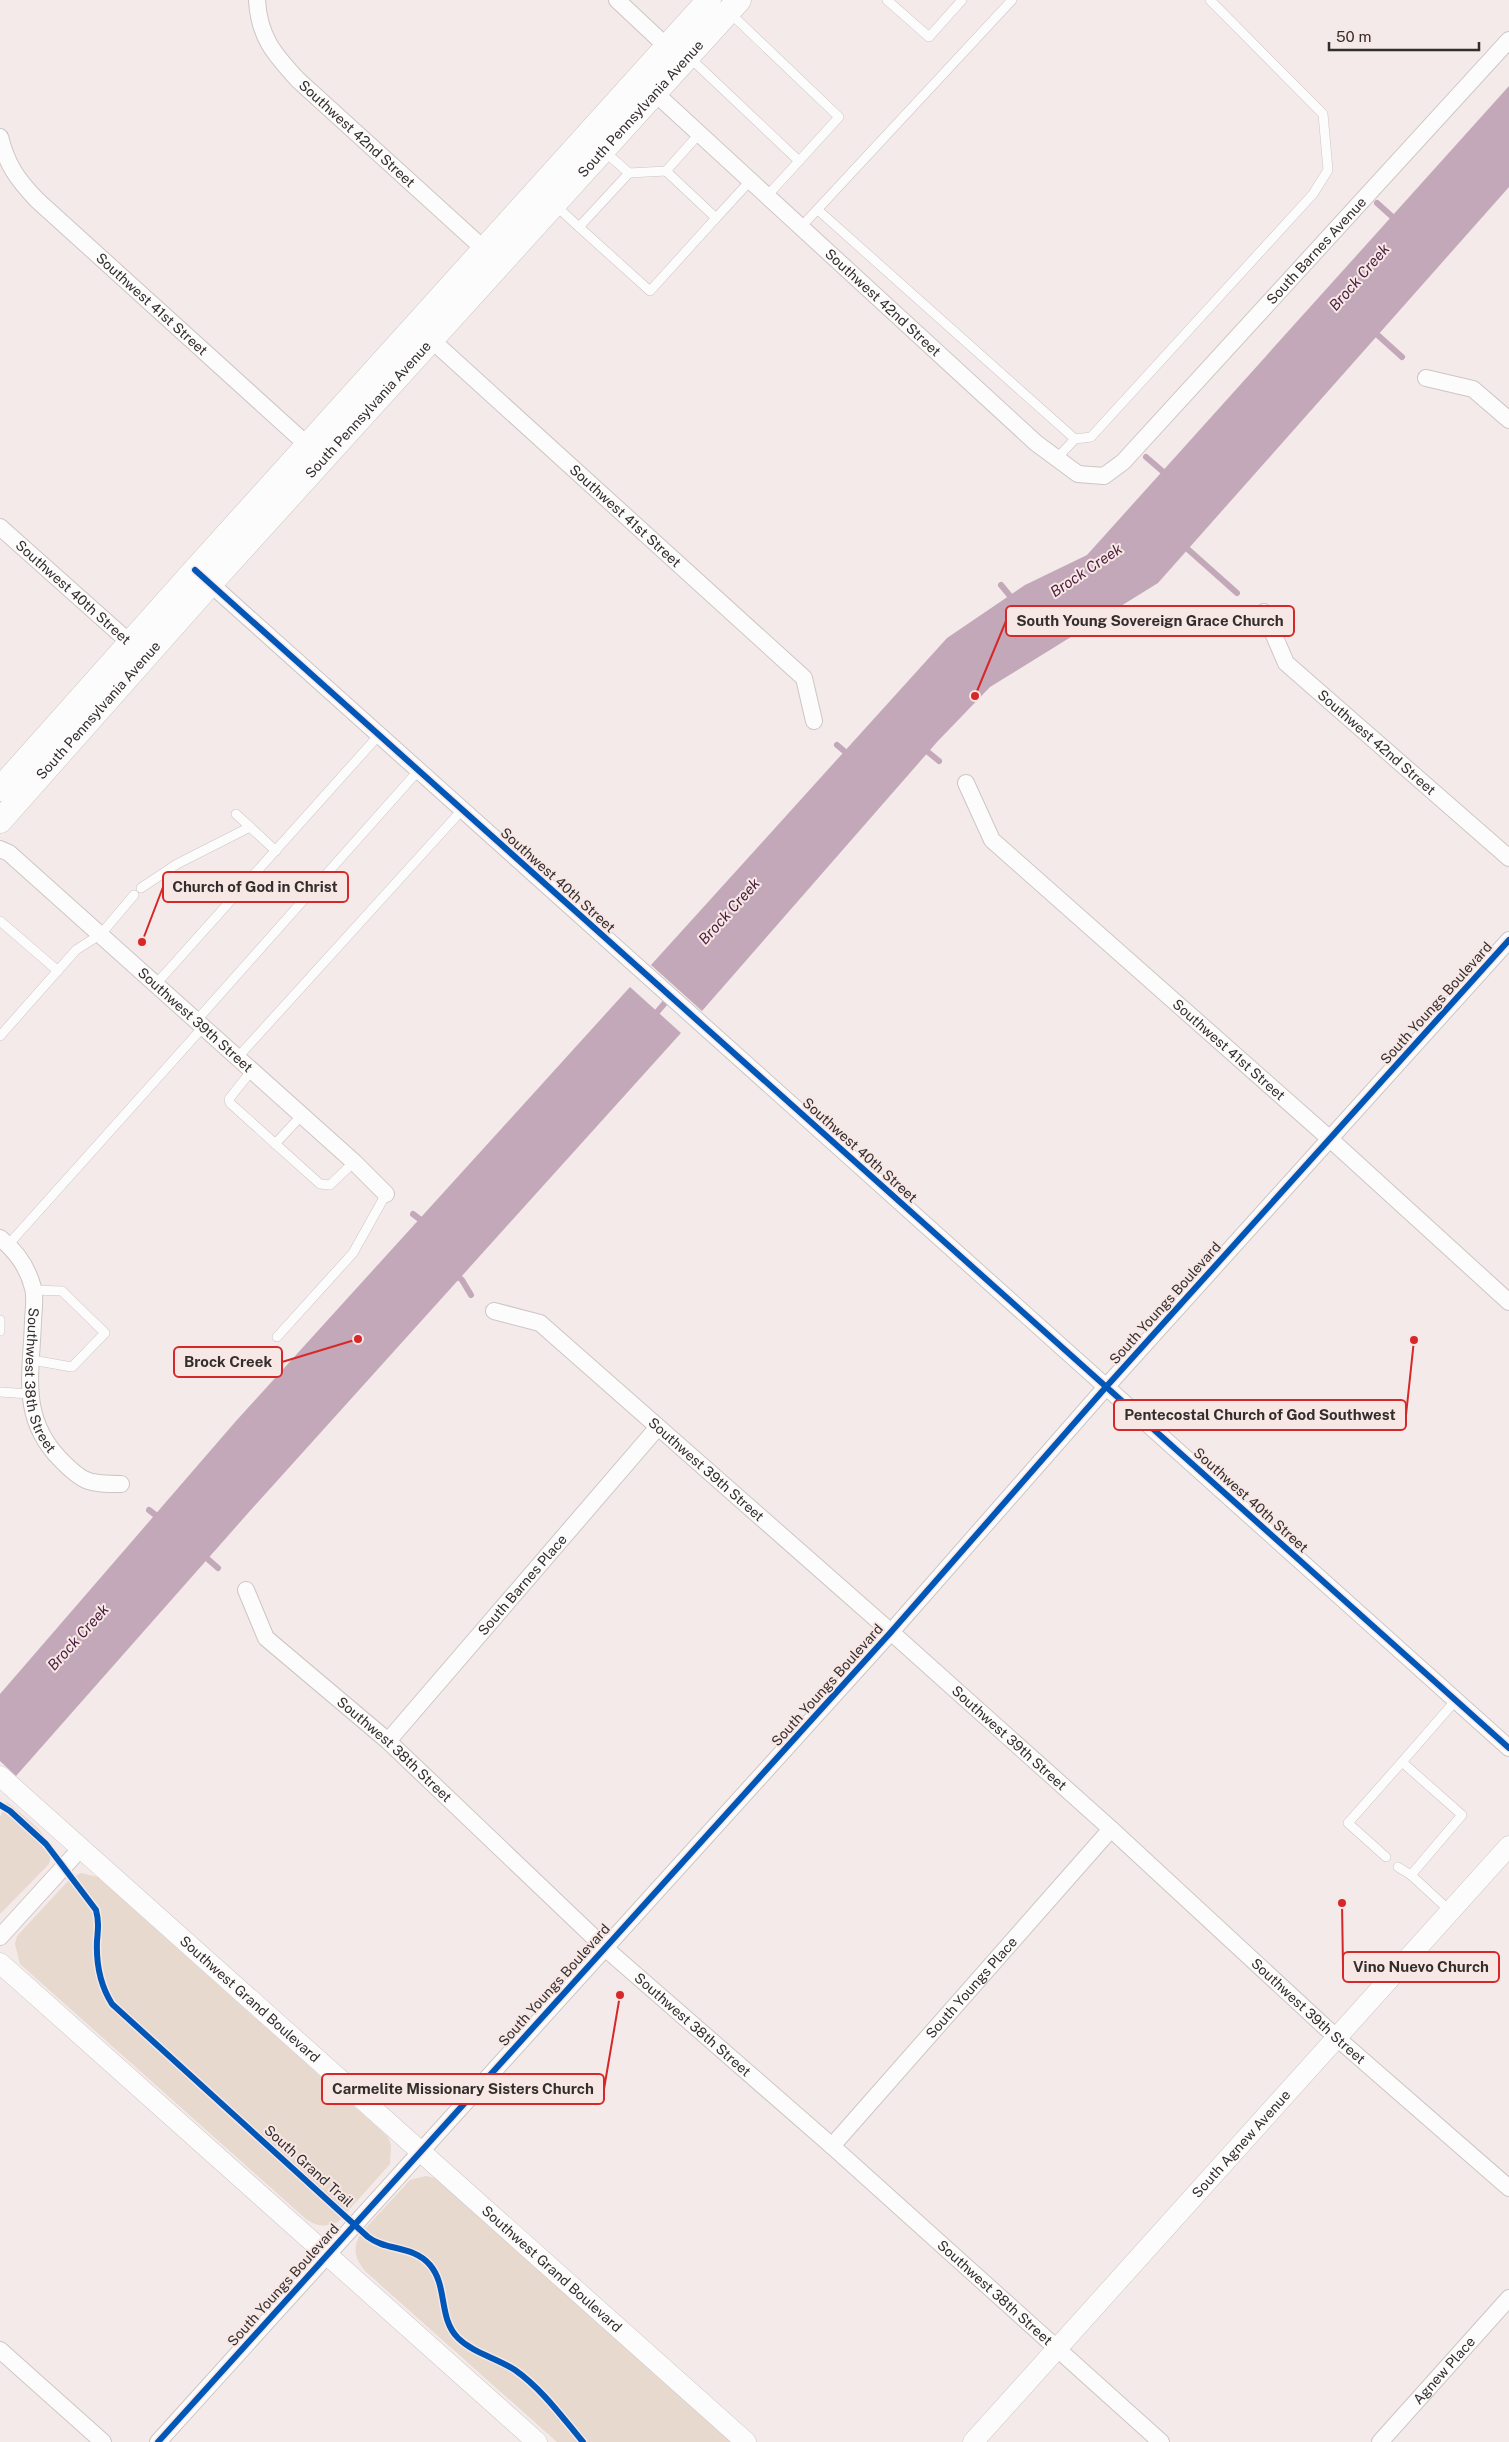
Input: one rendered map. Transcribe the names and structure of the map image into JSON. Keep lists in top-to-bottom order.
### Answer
{
  "streets": {
    "main road": ["South Pennsylvania Avenue"],
    "street": [
      "Southwest 42nd Street",
      "South Barnes Avenue",
      "Southwest 41st Street",
      "Southwest 40th Street",
      "South Youngs Boulevard",
      "Southwest 39th Street",
      "Southwest 38th Street",
      "South Barnes Place",
      "South Youngs Place",
      "Southwest Grand Boulevard",
      "South Agnew Avenue",
      "Agnew Place"
    ],
    "cycle path": ["South Grand Trail"]
  },
  "crossings": [
    ["South Pennsylvania Avenue", "Southwest 42nd Street"],
    ["South Pennsylvania Avenue", "Southwest 41st Street"],
    ["South Pennsylvania Avenue", "Southwest 40th Street"],
    ["Southwest 42nd Street", "South Barnes Avenue"],
    ["Southwest 41st Street", "South Youngs Boulevard"],
    ["Southwest 40th Street", "South Youngs Boulevard"],
    ["South Youngs Boulevard", "Southwest 39th Street"],
    ["South Youngs Boulevard", "Southwest 38th Street"],
    ["South Youngs Boulevard", "Southwest Grand Boulevard"],
    ["Southwest 39th Street", "South Barnes Place"],
    ["Southwest 39th Street", "South Youngs Place"],
    ["Southwest 39th Street", "South Agnew Avenue"],
    ["Southwest 38th Street", "South Barnes Place"],
    ["Southwest 38th Street", "South Youngs Place"],
    ["Southwest 38th Street", "South Agnew Avenue"]
  ],
  "water": ["Brock Creek"],
  "places": [
    "South Young Sovereign Grace Church",
    "Church of God in Christ",
    "Brock Creek",
    "Pentecostal Church of God Southwest",
    "Vino Nuevo Church",
    "Carmelite Missionary Sisters Church"
  ],
  "scale_bar": "50 m"
}
